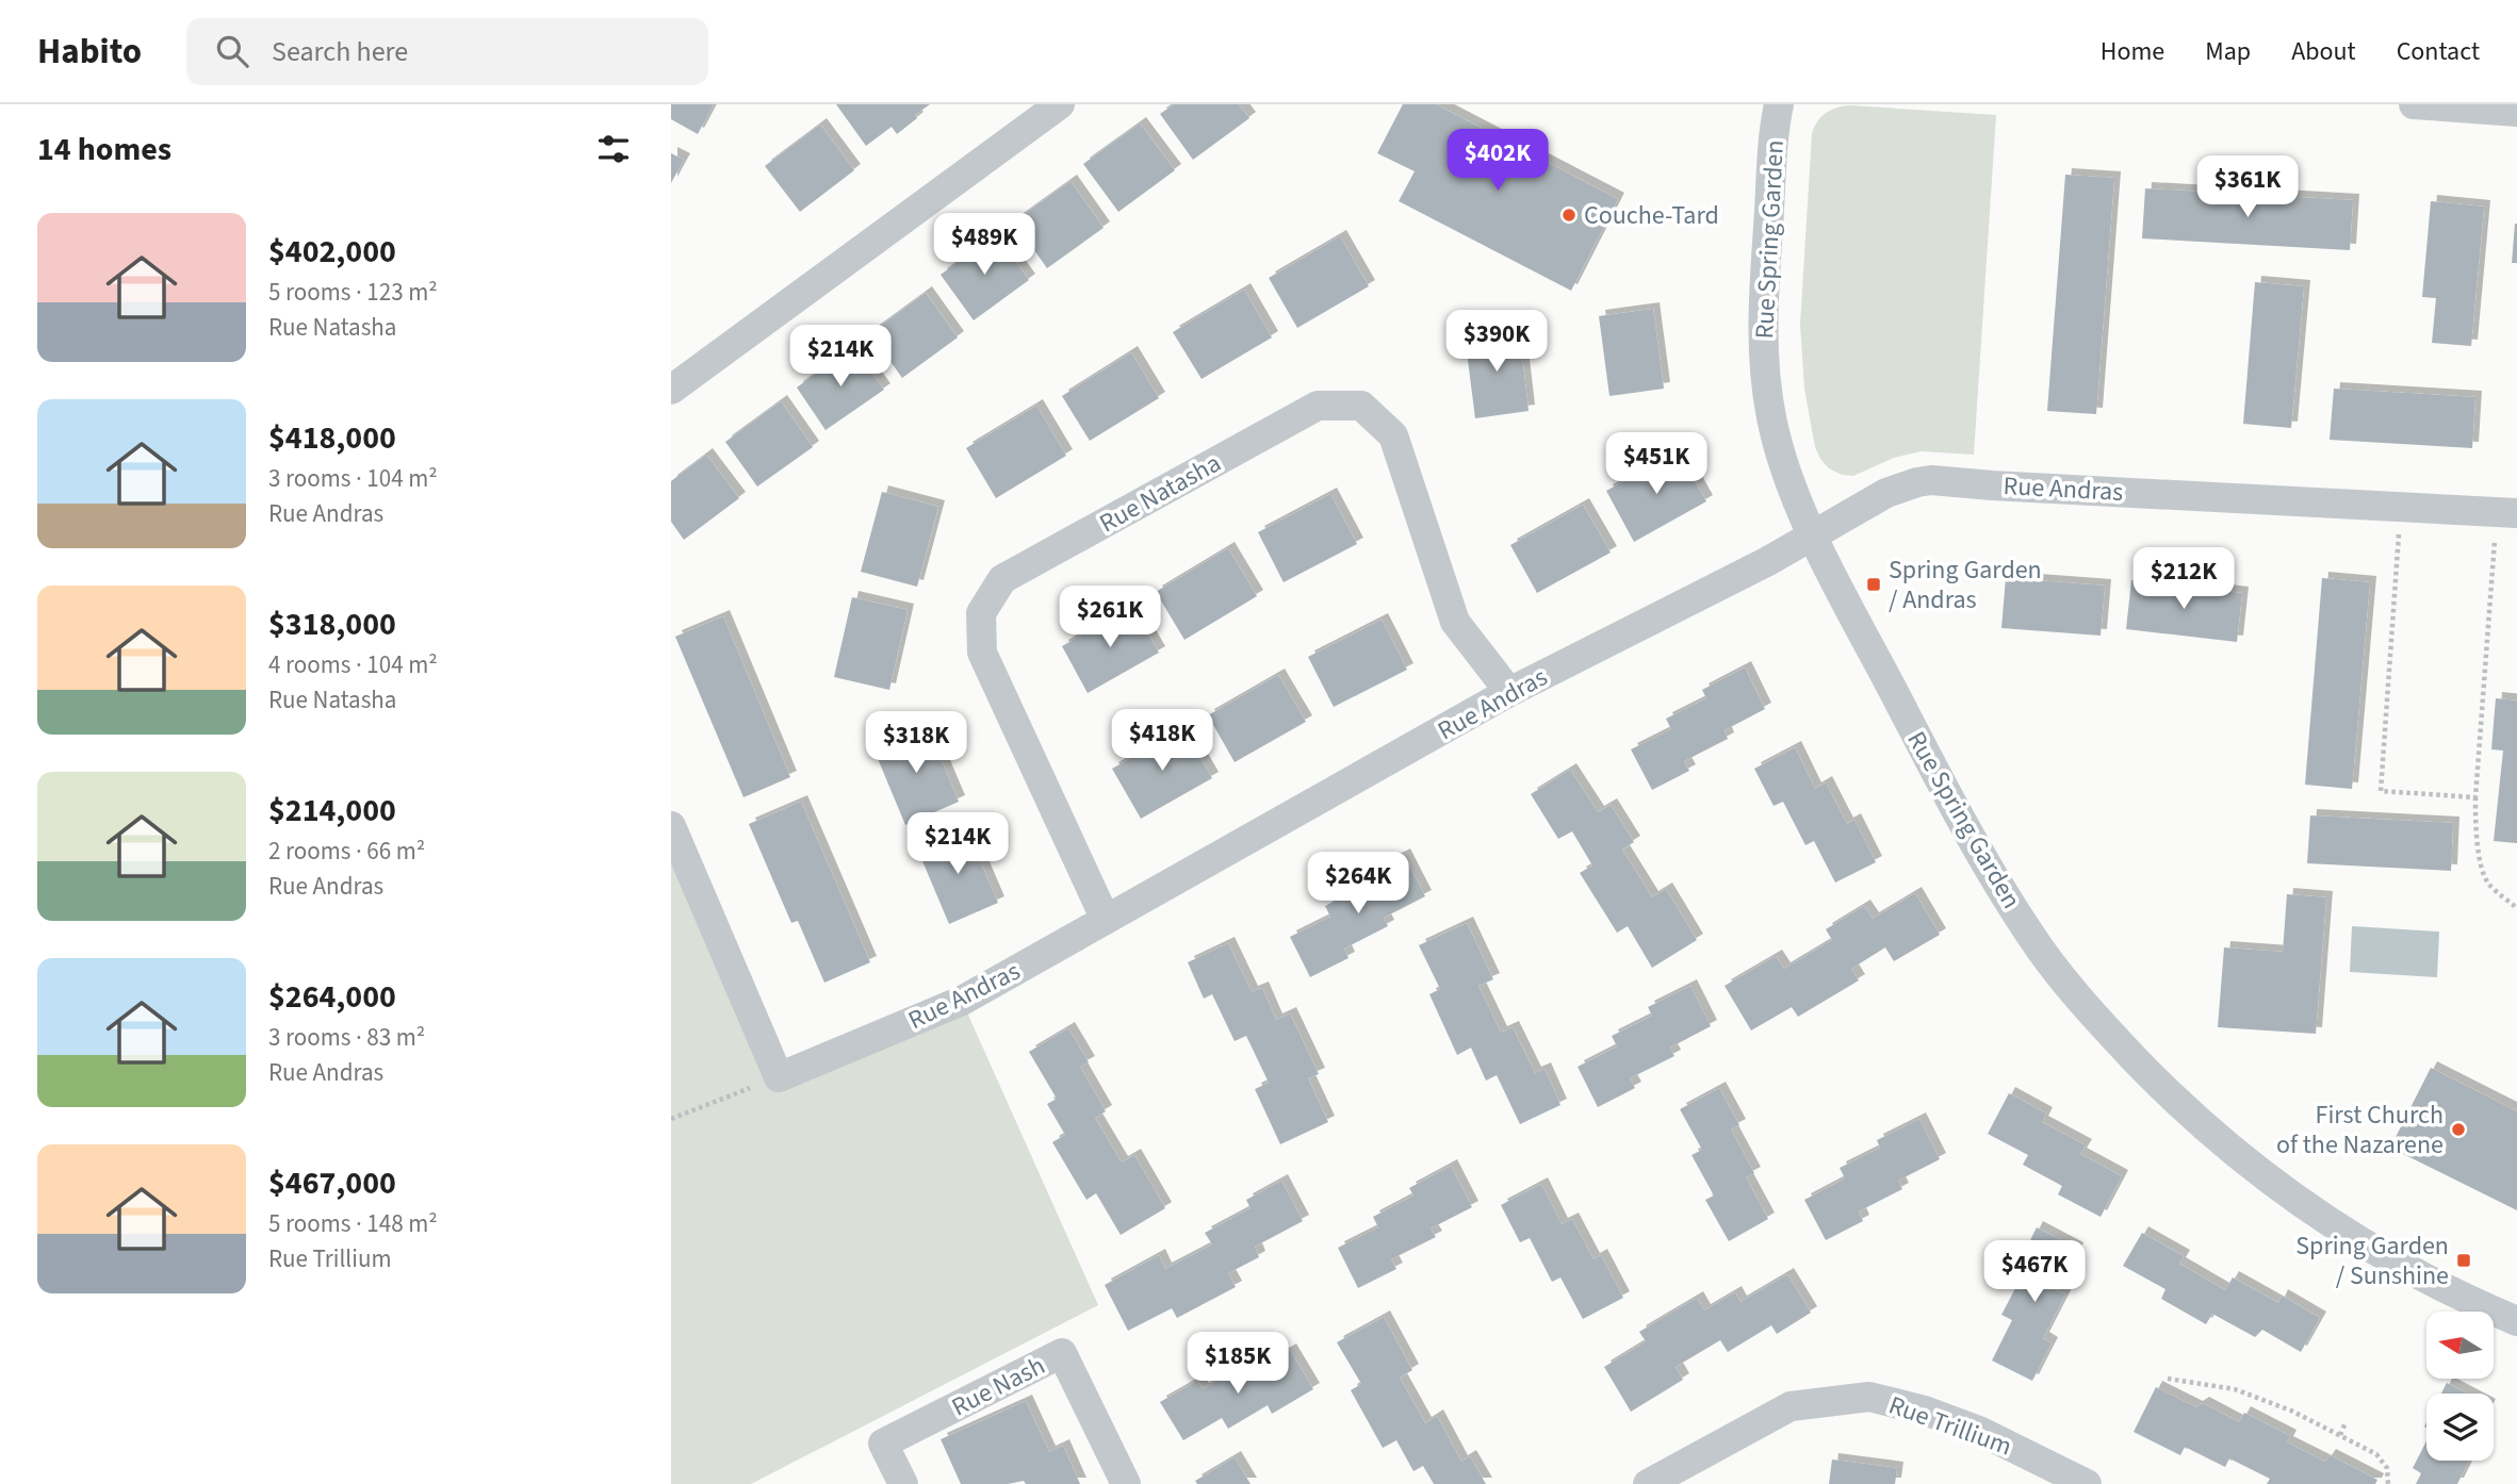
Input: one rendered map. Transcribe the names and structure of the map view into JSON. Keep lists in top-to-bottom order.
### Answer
{
  "streets": {
    "street": [
      "Rue Spring Garden",
      "Rue Andras",
      "Rue Natasha",
      "Rue Nash",
      "Rue Trillium"
    ]
  },
  "crossings": [
    ["Rue Spring Garden", "Rue Andras"],
    ["Rue Andras", "Rue Natasha"]
  ],
  "places": {
    "other": ["Couche-Tard", "First Church of the Nazarene"],
    "transit": ["Spring Garden / Andras", "Spring Garden / Sunshine"]
  },
  "north": "left",
  "page": {
    "header": "Habito",
    "search": "Search here",
    "nav": [
      "Home",
      "Map",
      "About",
      "Contact"
    ],
    "heading": "14 homes",
    "price": [
      "$402K",
      "$361K",
      "$489K",
      "$390K",
      "$214K",
      "$451K",
      "$212K",
      "$261K",
      "$418K",
      "$318K",
      "$214K",
      "$264K",
      "$467K",
      "$185K"
    ],
    "list": [
      {
        "name": "$402,000",
        "note": "5 rooms · 123 m² · Rue Natasha"
      },
      {
        "name": "$418,000",
        "note": "3 rooms · 104 m² · Rue Andras"
      },
      {
        "name": "$318,000",
        "note": "4 rooms · 104 m² · Rue Natasha"
      },
      {
        "name": "$214,000",
        "note": "2 rooms · 66 m² · Rue Andras"
      },
      {
        "name": "$264,000",
        "note": "3 rooms · 83 m² · Rue Andras"
      },
      {
        "name": "$467,000",
        "note": "5 rooms · 148 m² · Rue Trillium"
      }
    ]
  }
}
